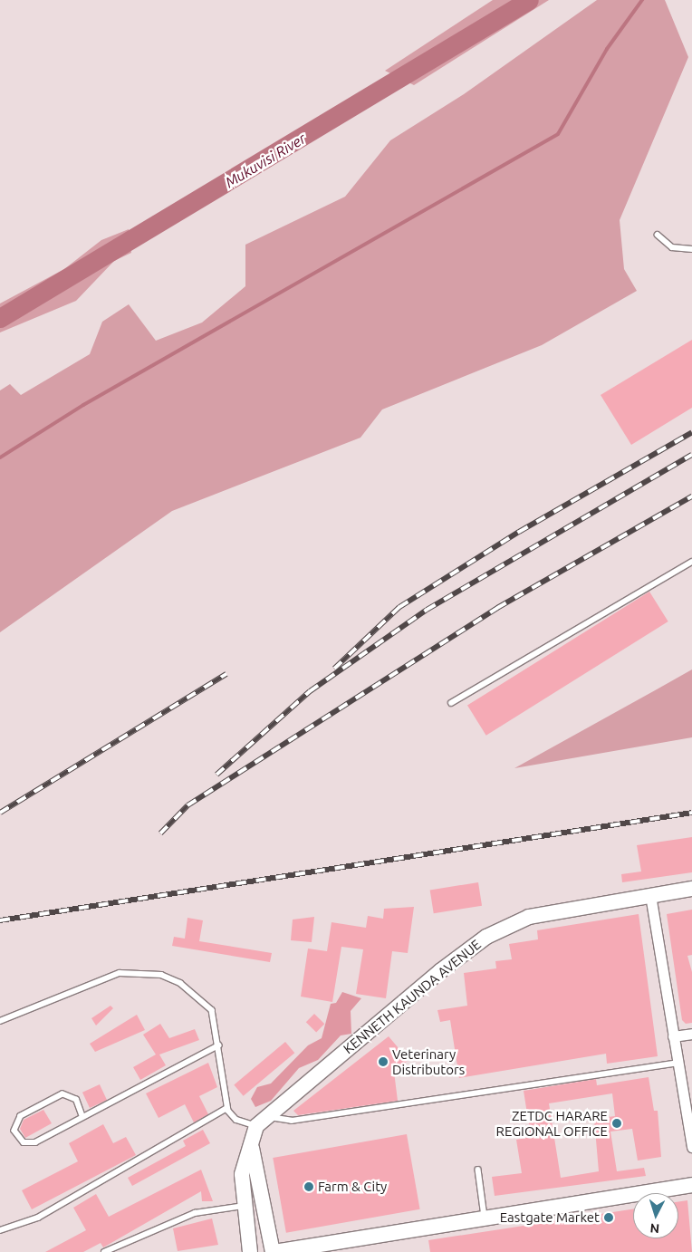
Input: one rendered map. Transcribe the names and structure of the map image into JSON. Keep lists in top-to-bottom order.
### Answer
{
  "streets": {
    "main road": ["KENNETH KAUNDA AVENUE"]
  },
  "water": ["Mukuvisi River"],
  "places": [
    "Veterinary Distributors",
    "ZETDC HARARE REGIONAL OFFICE",
    "Farm & City",
    "Eastgate Market"
  ],
  "north": "bottom"
}
